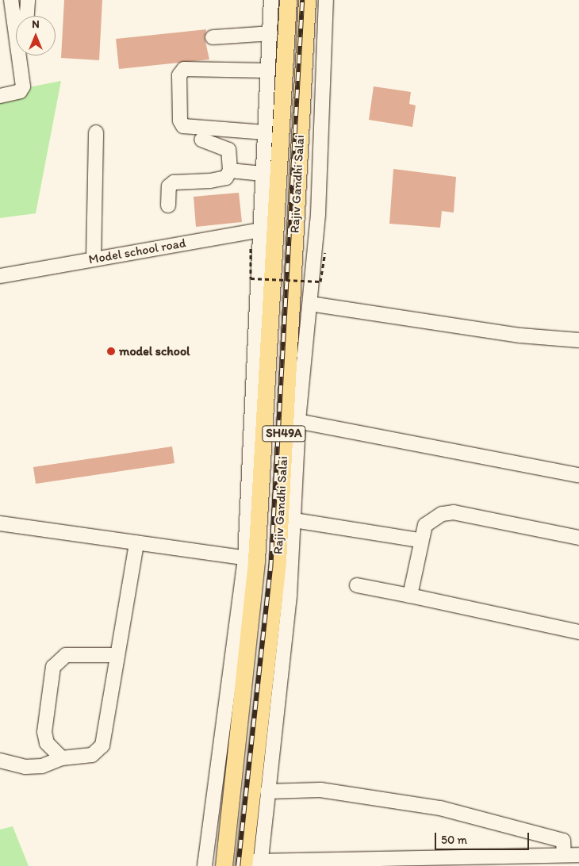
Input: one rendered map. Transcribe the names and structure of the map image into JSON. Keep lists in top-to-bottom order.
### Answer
{
  "streets": {
    "main road": ["Rajiv Gandhi Salai", "SH49A"],
    "street": ["Model school road"]
  },
  "crossings": [
    ["Rajiv Gandhi Salai", "Model school road"]
  ],
  "places": ["model school"],
  "scale_bar": "50 m",
  "north": "top"
}
